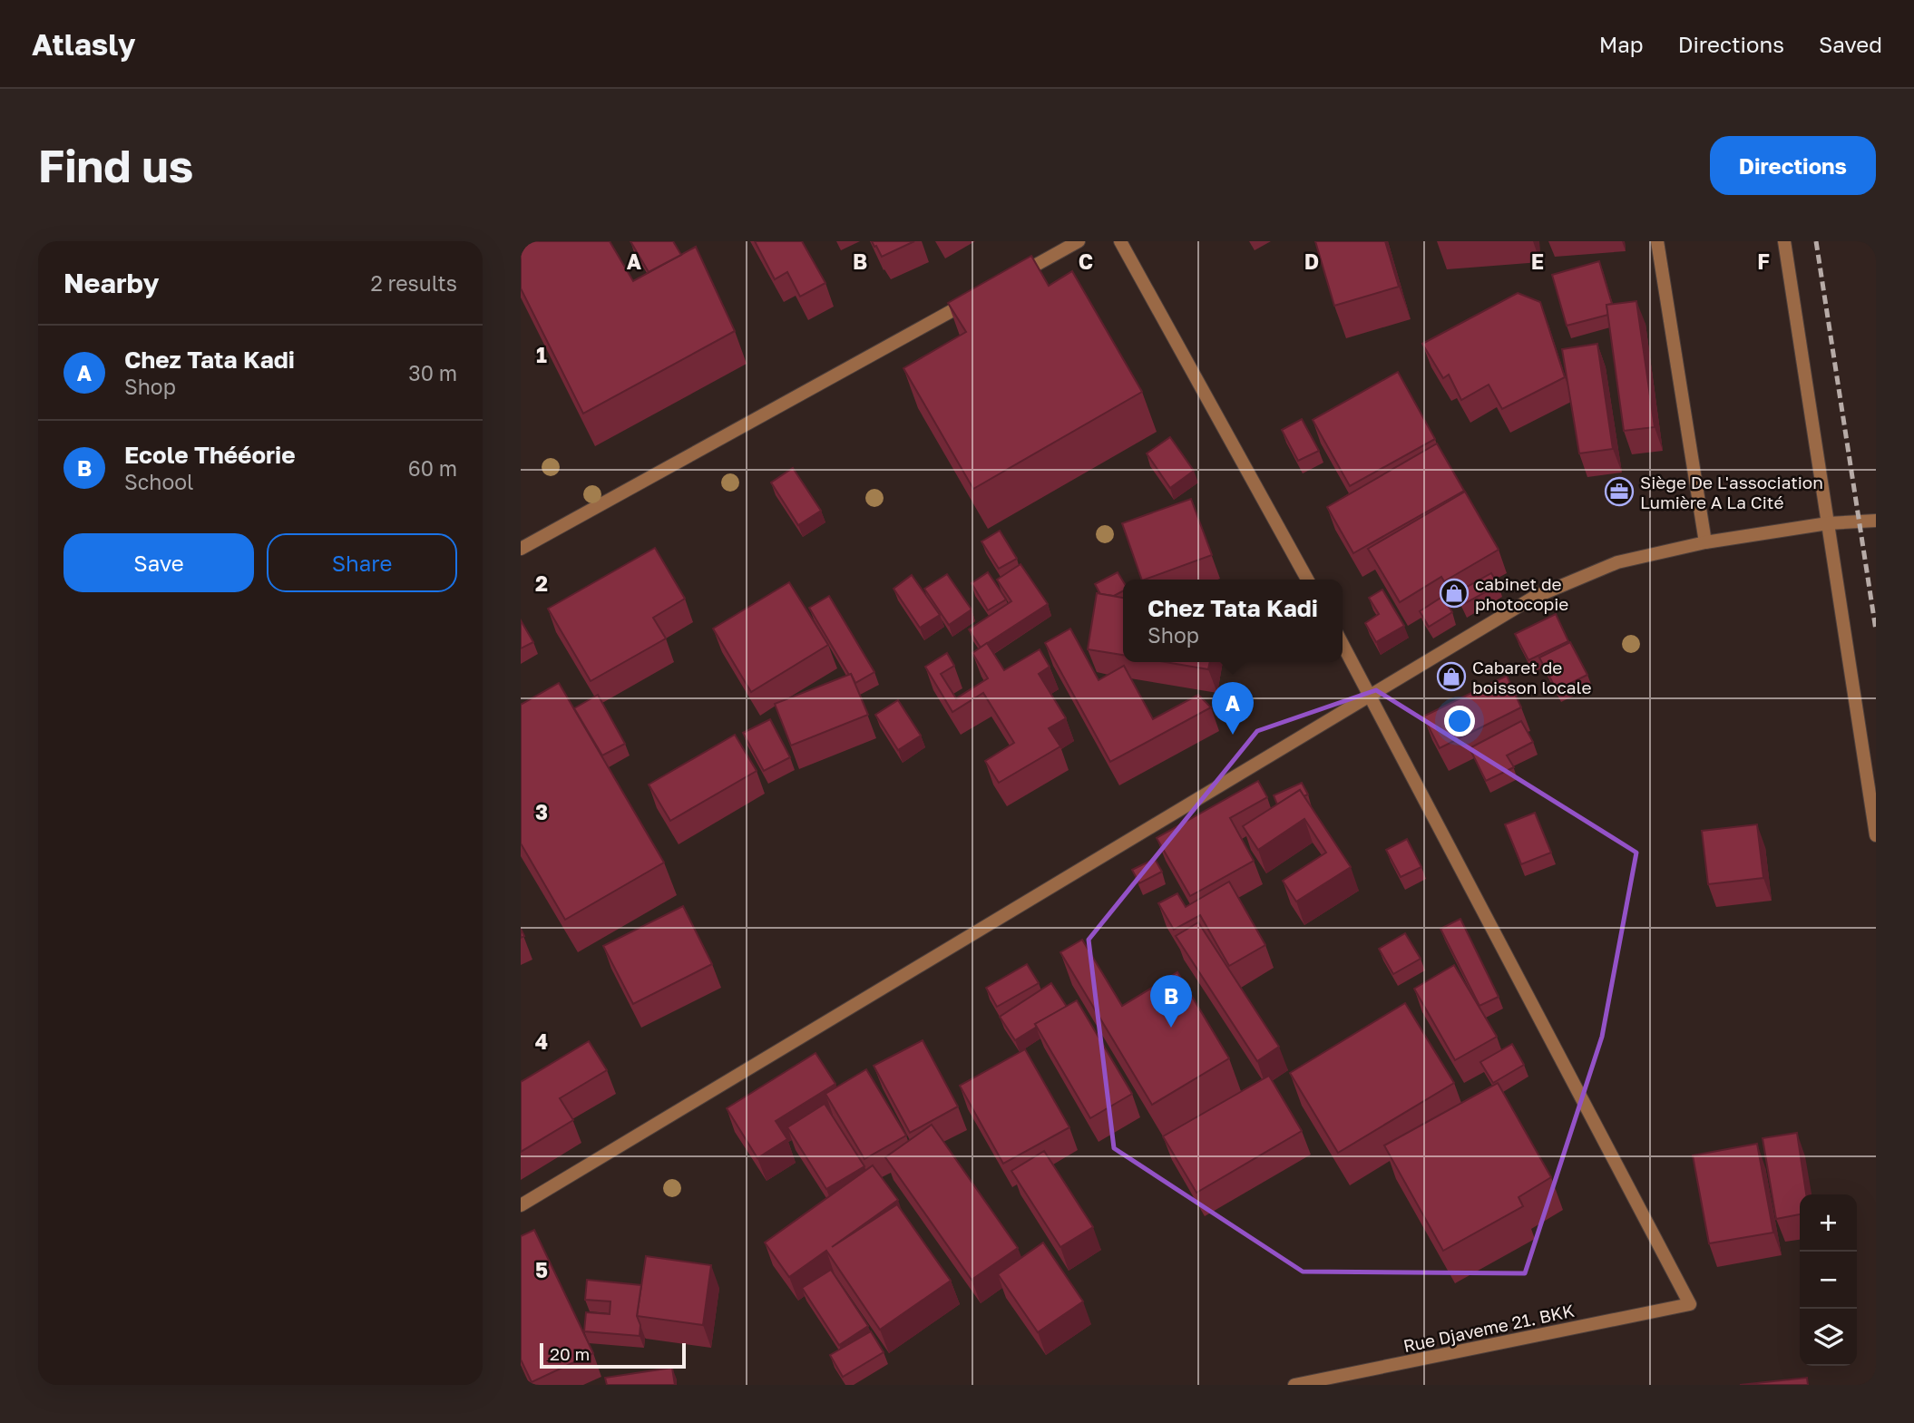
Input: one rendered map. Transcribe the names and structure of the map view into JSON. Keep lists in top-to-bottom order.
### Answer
{
  "streets": {
    "street": ["Rue Djaveme 21. BKK"]
  },
  "places": {
    "office": ["Siège De L'association Lumière A La Cité"],
    "shop": ["cabinet de photocopie", "Cabaret de boisson locale"]
  },
  "scale_bar": "20 m",
  "page": {
    "header": "Atlasly",
    "nav": ["Map", "Directions", "Saved"],
    "buttons": [
      "Directions",
      ["Save", "Share"]
    ],
    "title": "Find us",
    "heading": ["Nearby", "2 results"],
    "list": [
      {
        "mark": "A",
        "name": "Chez Tata Kadi",
        "note": "Shop",
        "value": "30 m"
      },
      {
        "mark": "B",
        "name": "Ecole Thééorie",
        "note": "School",
        "value": "60 m"
      }
    ],
    "popup": ["Chez Tata Kadi", "Shop"],
    "pins": ["A", "B"],
    "map_buttons": ["+", "−"],
    "scale": "20 m"
  },
  "grid": {
    "columns": [
      "A",
      "B",
      "C",
      "D",
      "E",
      "F"
    ],
    "rows": [
      "1",
      "2",
      "3",
      "4",
      "5"
    ]
  }
}
